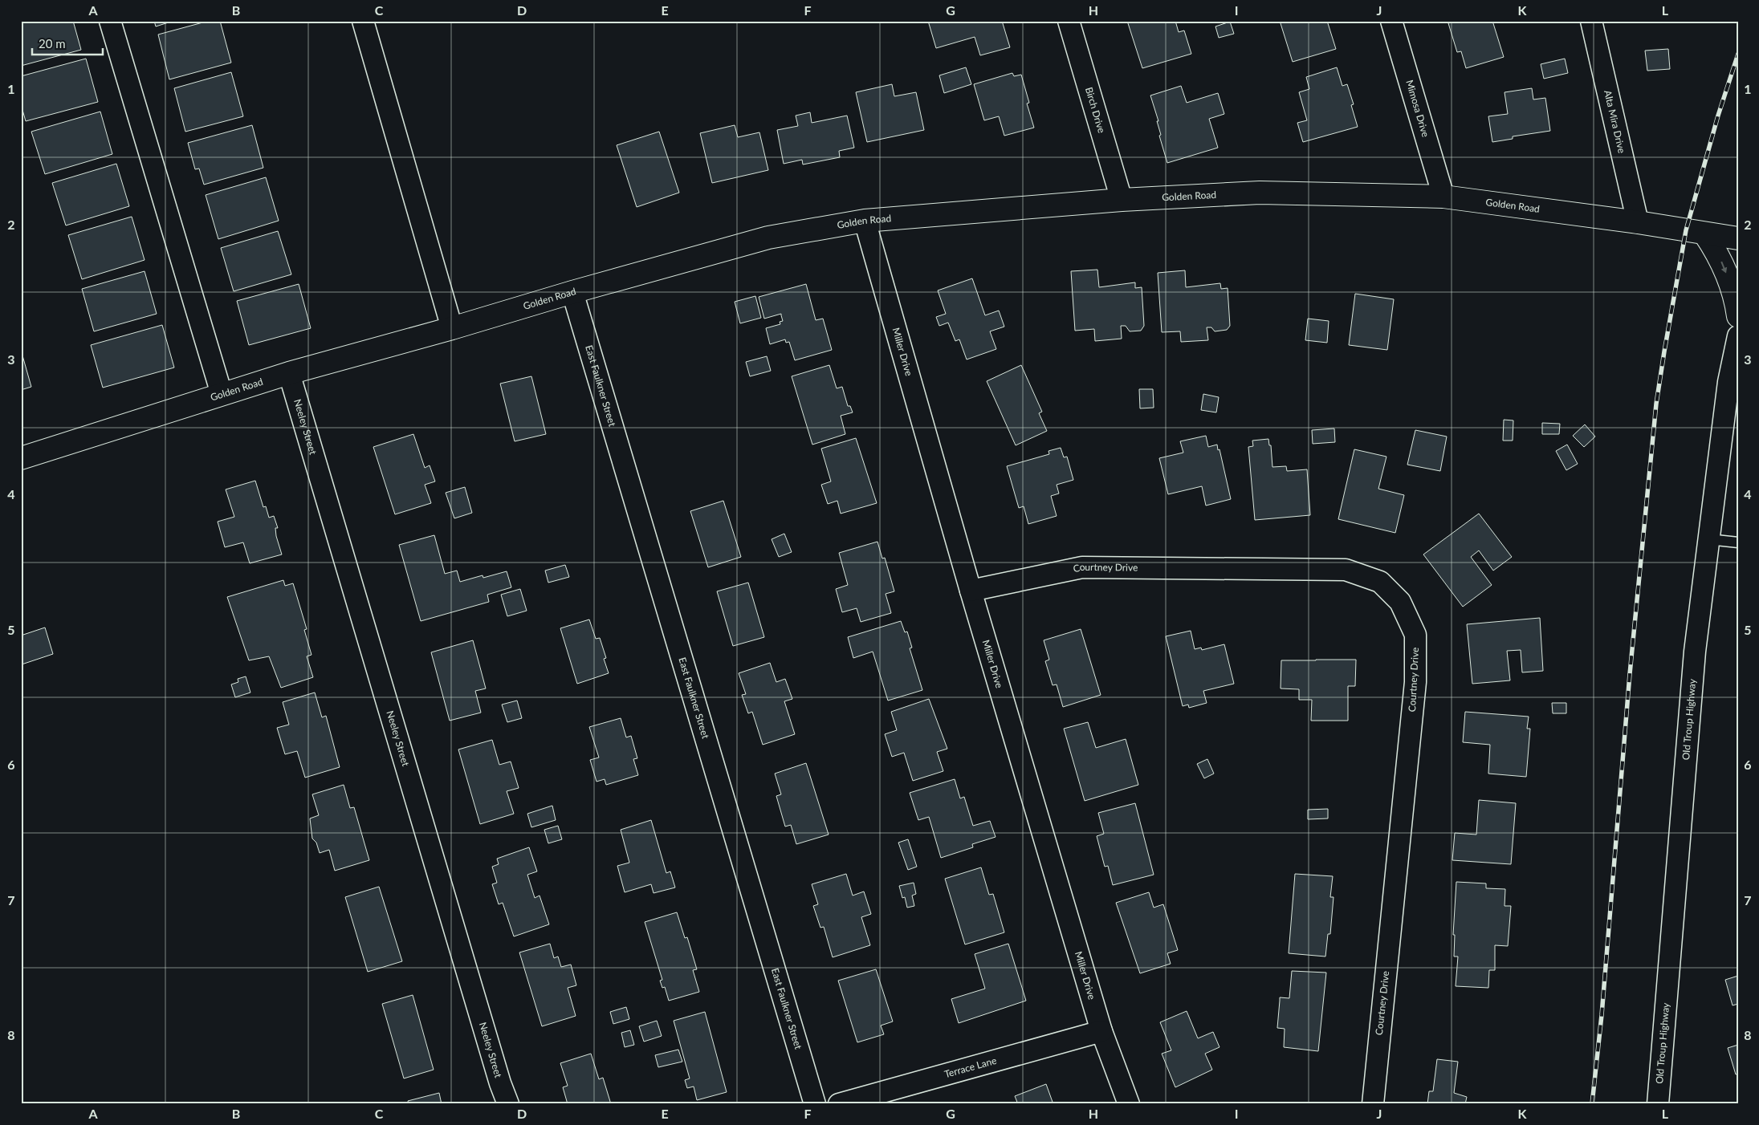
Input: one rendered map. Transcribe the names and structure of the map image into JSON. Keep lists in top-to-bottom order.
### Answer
{
  "streets": {
    "street": [
      "Mimosa Drive",
      "Birch Drive",
      "Alta Mira Drive",
      "Golden Road",
      "Miller Drive",
      "East Faulkner Street",
      "Neeley Street",
      "Courtney Drive",
      "Old Troup Highway",
      "Terrace Lane"
    ]
  },
  "crossings": [
    ["Mimosa Drive", "Golden Road"],
    ["Birch Drive", "Golden Road"],
    ["Alta Mira Drive", "Golden Road"],
    ["Golden Road", "Miller Drive"],
    ["Golden Road", "East Faulkner Street"],
    ["Golden Road", "Neeley Street"],
    ["Miller Drive", "Courtney Drive"],
    ["Miller Drive", "Terrace Lane"]
  ],
  "scale_bar": "20 m",
  "grid": {
    "columns": [
      "A",
      "B",
      "C",
      "D",
      "E",
      "F",
      "G",
      "H",
      "I",
      "J",
      "K",
      "L"
    ],
    "rows": [
      "1",
      "2",
      "3",
      "4",
      "5",
      "6",
      "7",
      "8"
    ]
  }
}
